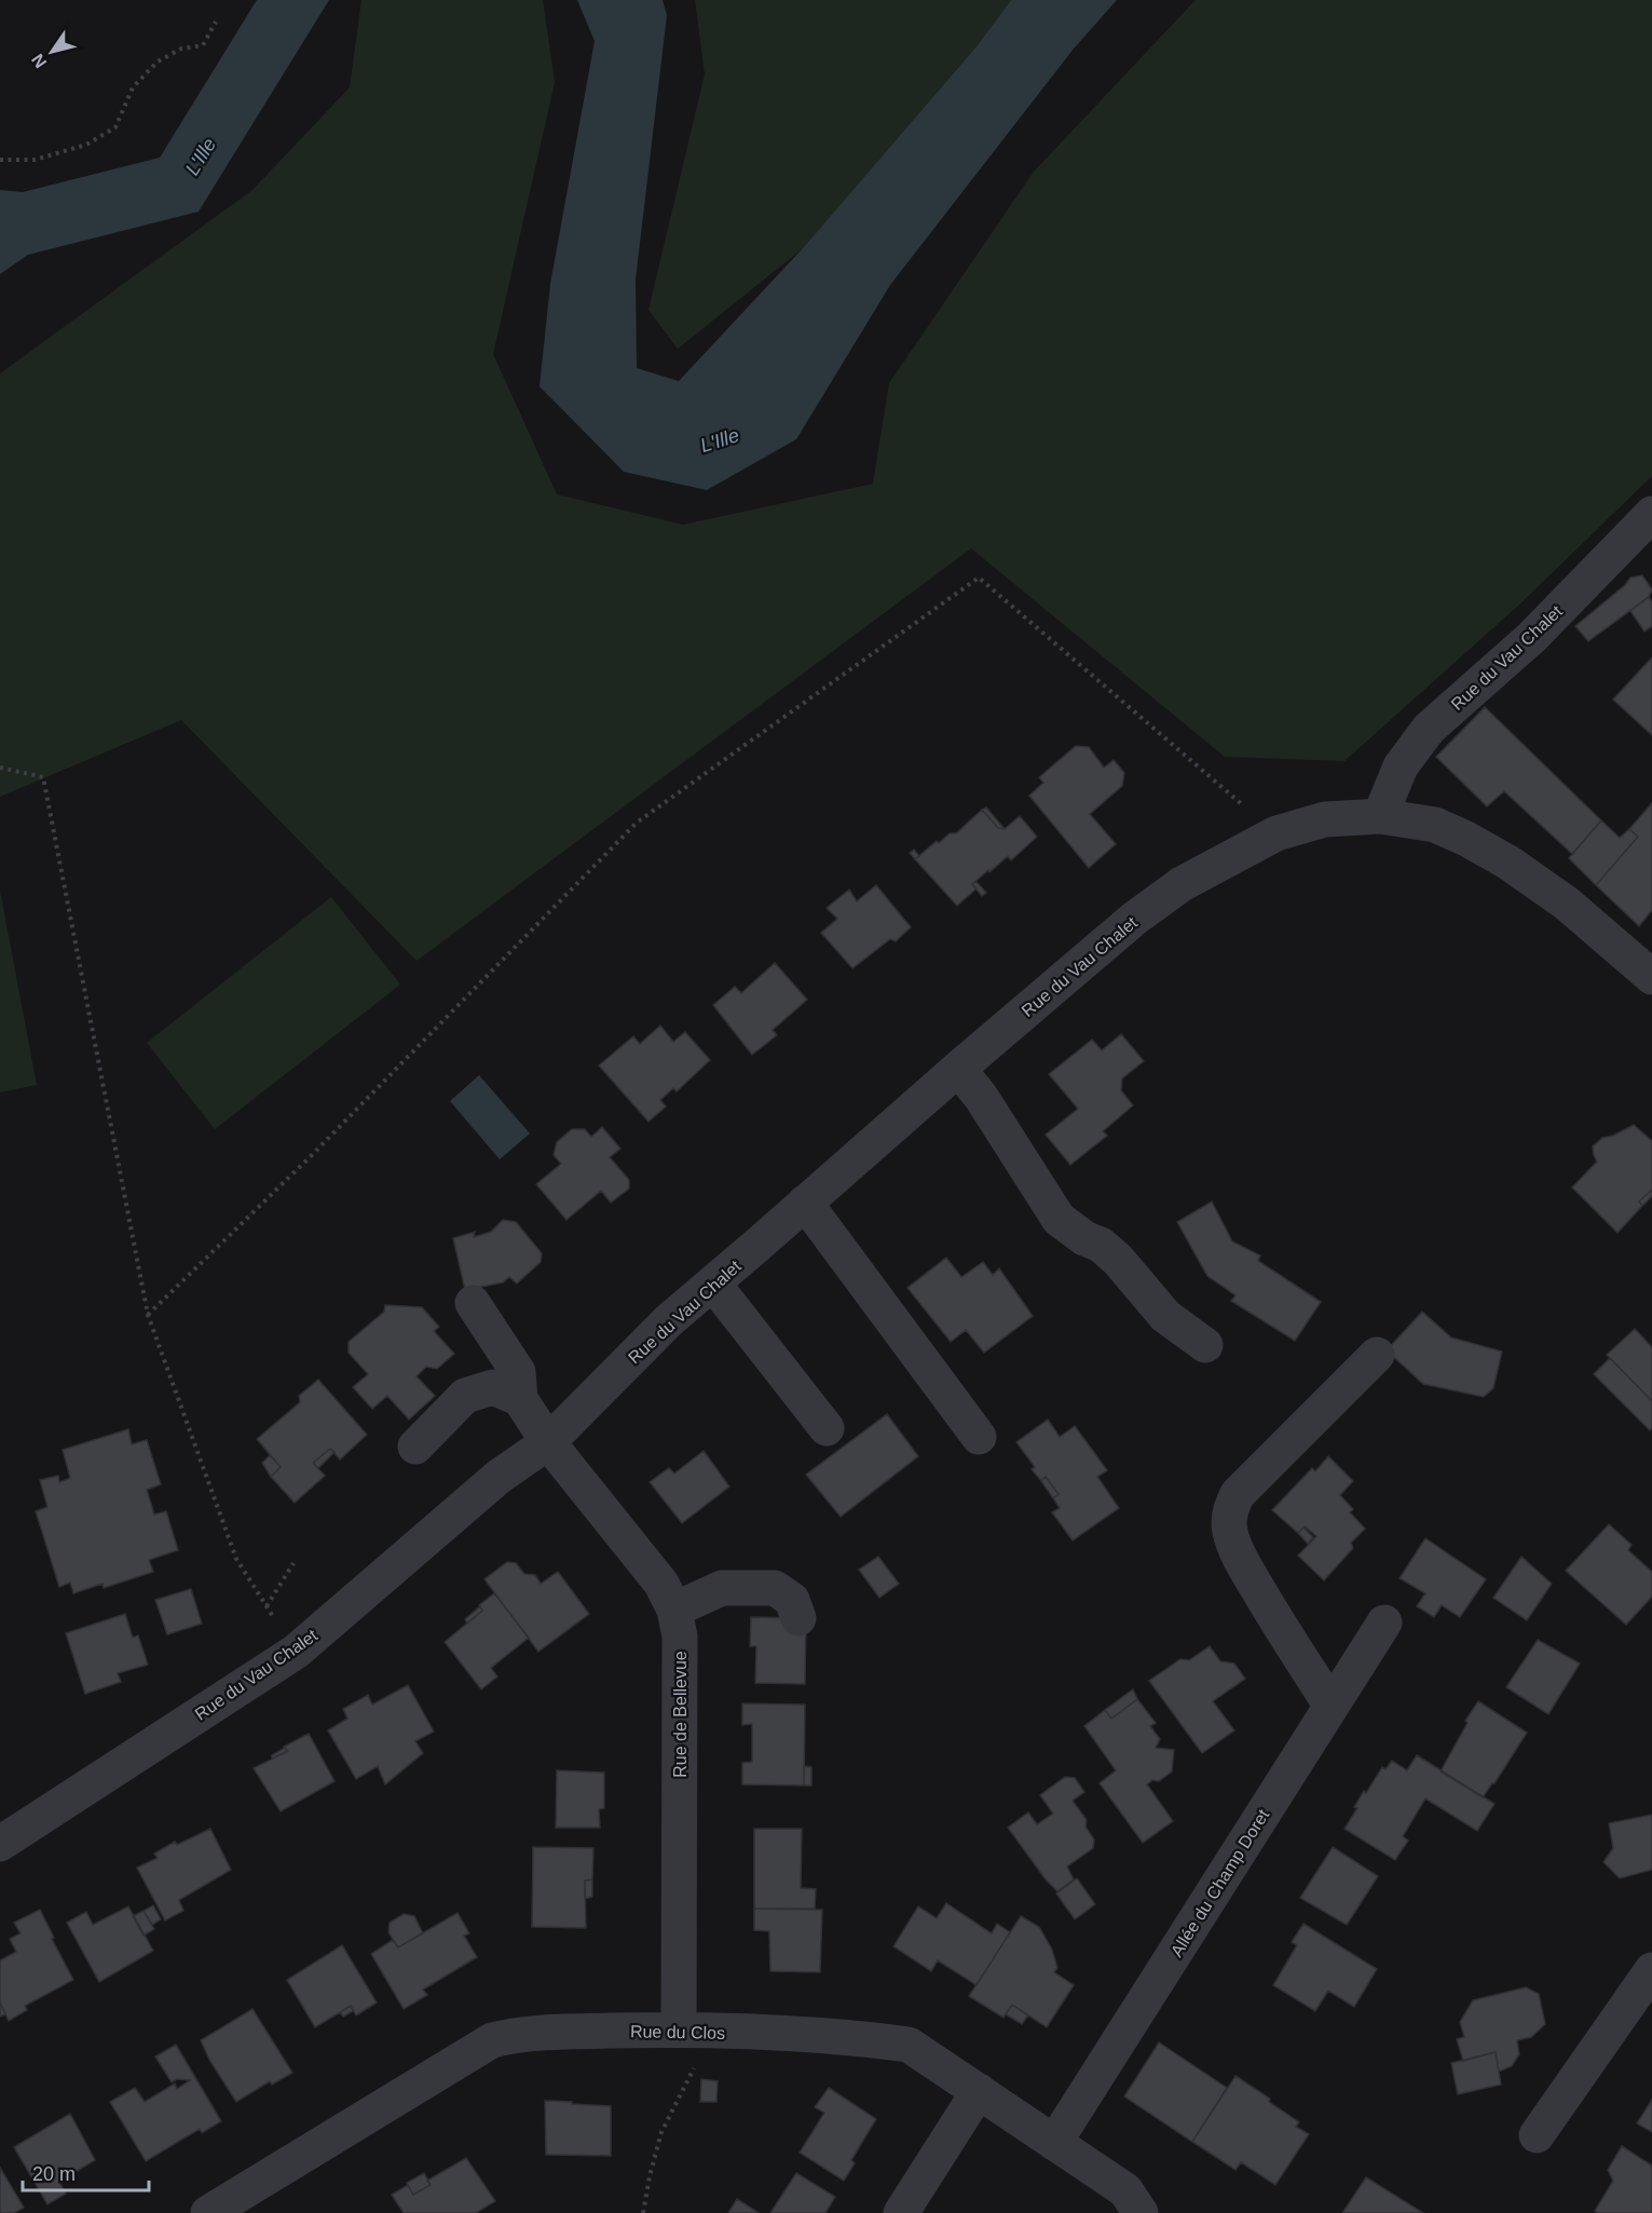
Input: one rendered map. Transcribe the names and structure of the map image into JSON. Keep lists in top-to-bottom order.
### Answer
{
  "streets": {
    "street": [
      "Rue du Vau Chalet",
      "Rue de Bellevue",
      "Allée du Champ Doret",
      "Rue du Clos"
    ]
  },
  "crossings": [
    ["Rue du Vau Chalet", "Rue de Bellevue"],
    ["Rue de Bellevue", "Rue du Clos"],
    ["Allée du Champ Doret", "Rue du Clos"]
  ],
  "water": ["L'Ille"],
  "scale_bar": "20 m",
  "north": "bottom left"
}
